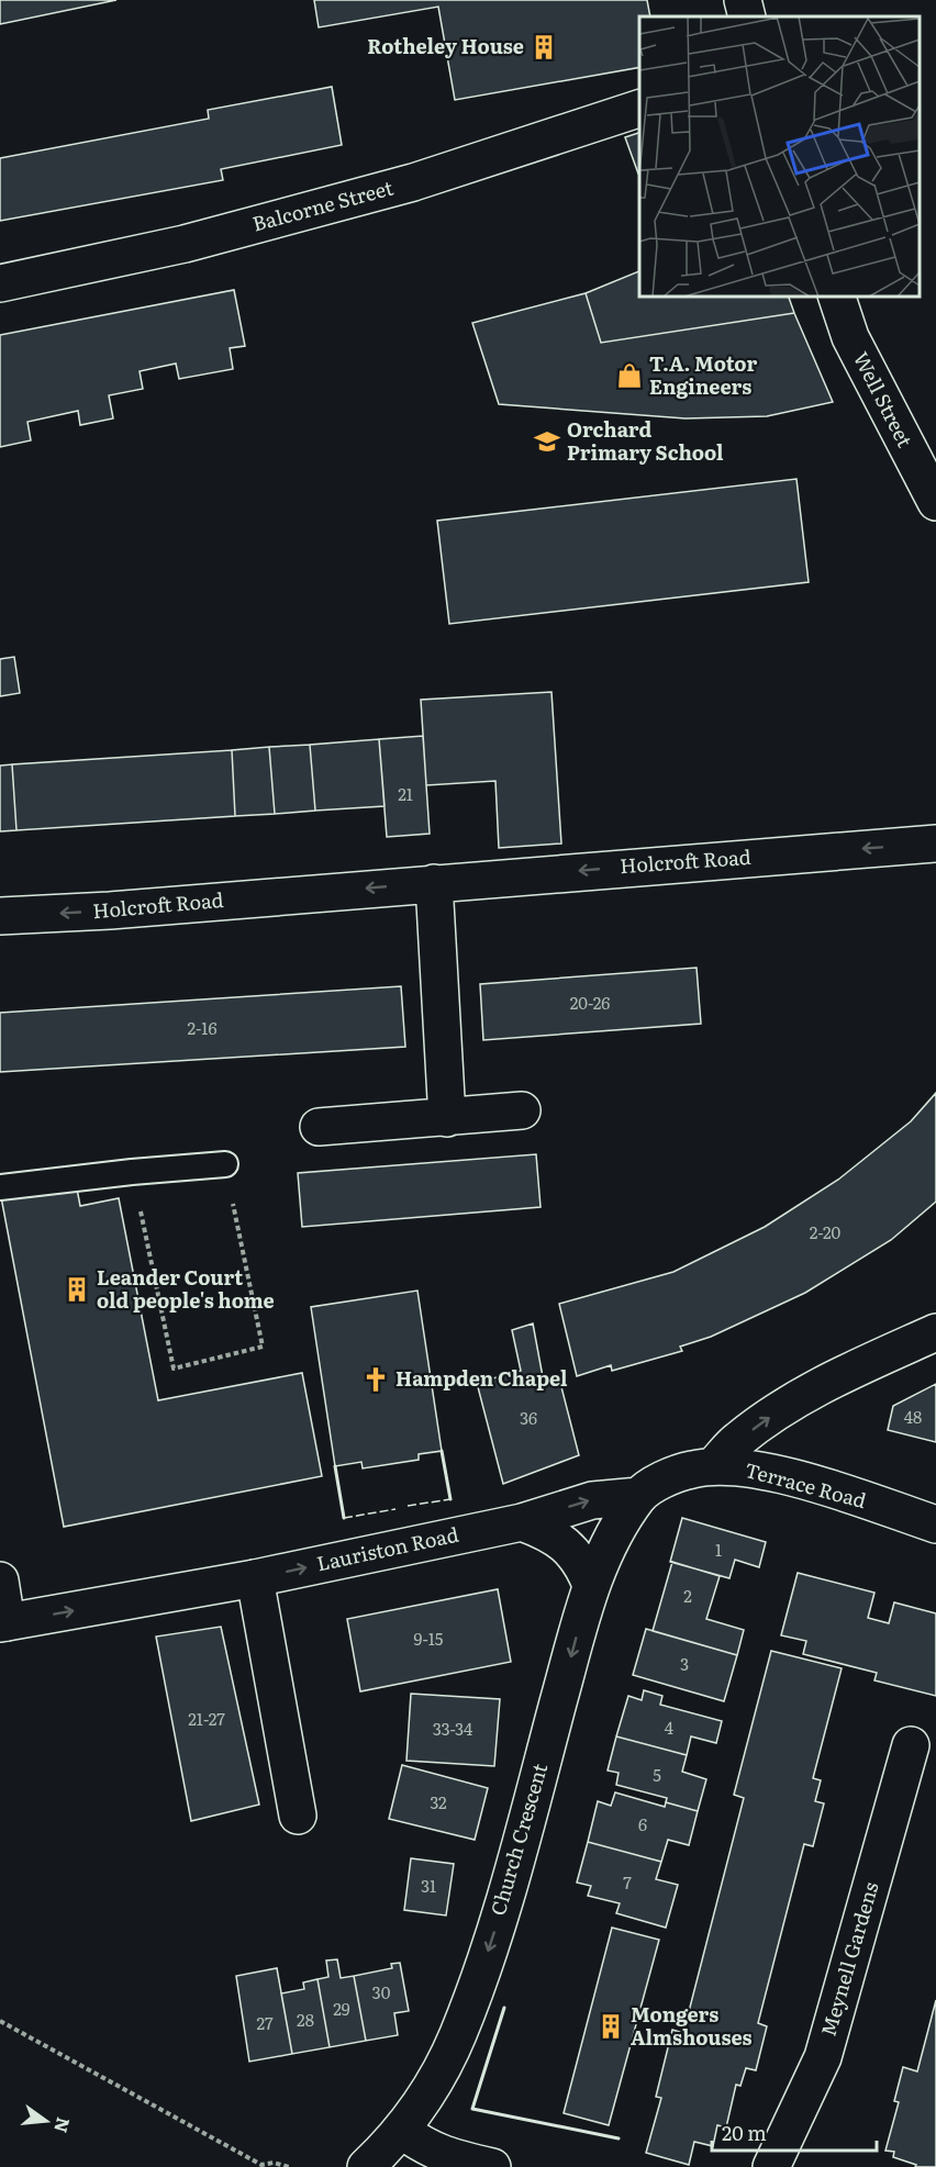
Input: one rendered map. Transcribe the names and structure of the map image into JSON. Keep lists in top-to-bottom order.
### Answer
{
  "streets": {
    "street": [
      "Balcorne Street",
      "Well Street",
      "Holcroft Road",
      "Terrace Road",
      "Lauriston Road",
      "Church Crescent",
      "Meynell Gardens"
    ]
  },
  "crossings": [
    ["Terrace Road", "Lauriston Road"],
    ["Terrace Road", "Church Crescent"],
    ["Lauriston Road", "Church Crescent"]
  ],
  "one_way": ["Holcroft Road", "Lauriston Road", "Church Crescent"],
  "places": {
    "building": ["Rotheley House", "Leander Court old people's home", "Mongers Almshouses"],
    "shop": ["T.A. Motor Engineers"],
    "school or university": ["Orchard Primary School"],
    "church": ["Hampden Chapel"]
  },
  "house_numbers": [
    "21",
    "20-26",
    "2-16",
    "2-20",
    "48",
    "36",
    "1",
    "2",
    "9-15",
    "3",
    "21-27",
    "4",
    "33-34",
    "5",
    "32",
    "6",
    "7",
    "31",
    "30",
    "29",
    "28",
    "27"
  ],
  "scale_bar": "20 m",
  "north": "right"
}
